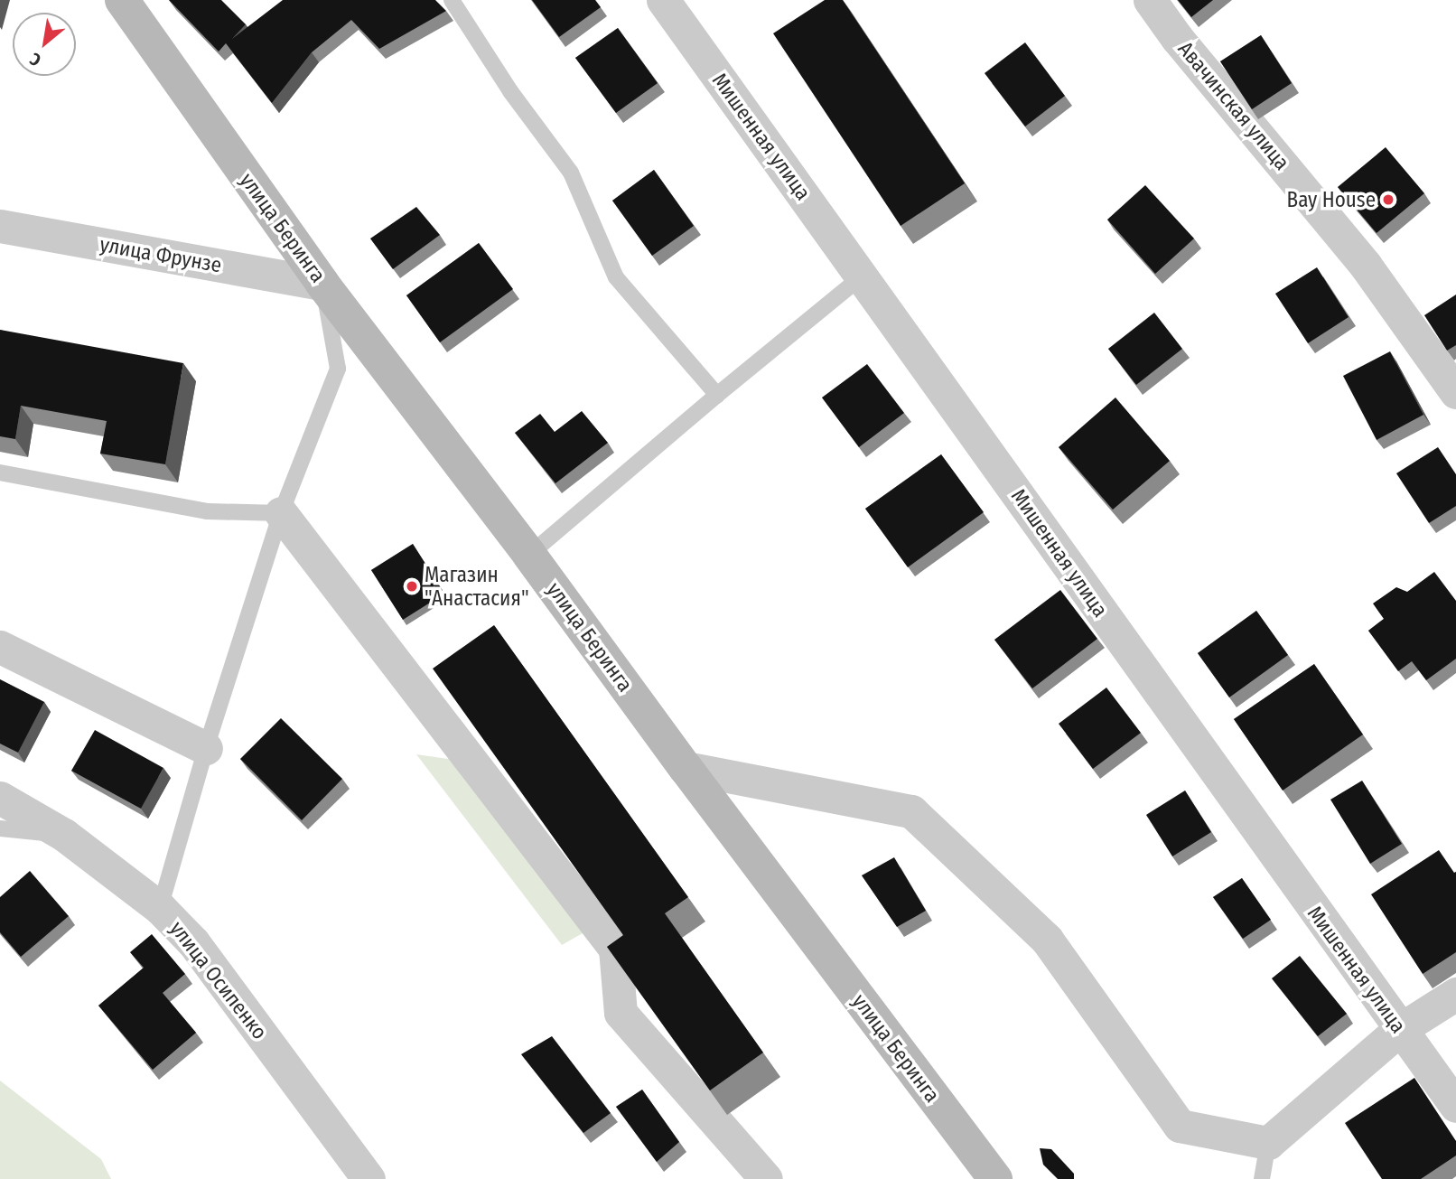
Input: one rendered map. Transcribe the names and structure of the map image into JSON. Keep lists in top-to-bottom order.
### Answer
{
  "streets": {
    "main road": ["улица Беринга"],
    "street": [
      "Авачинская улица",
      "Мишенная улица",
      "улица Фрунзе",
      "улица Осипенко"
    ]
  },
  "crossings": [
    ["улица Беринга", "улица Фрунзе"]
  ],
  "places": ["Bay House", "Магазин \"Анастасия\""],
  "north": "bottom left"
}
